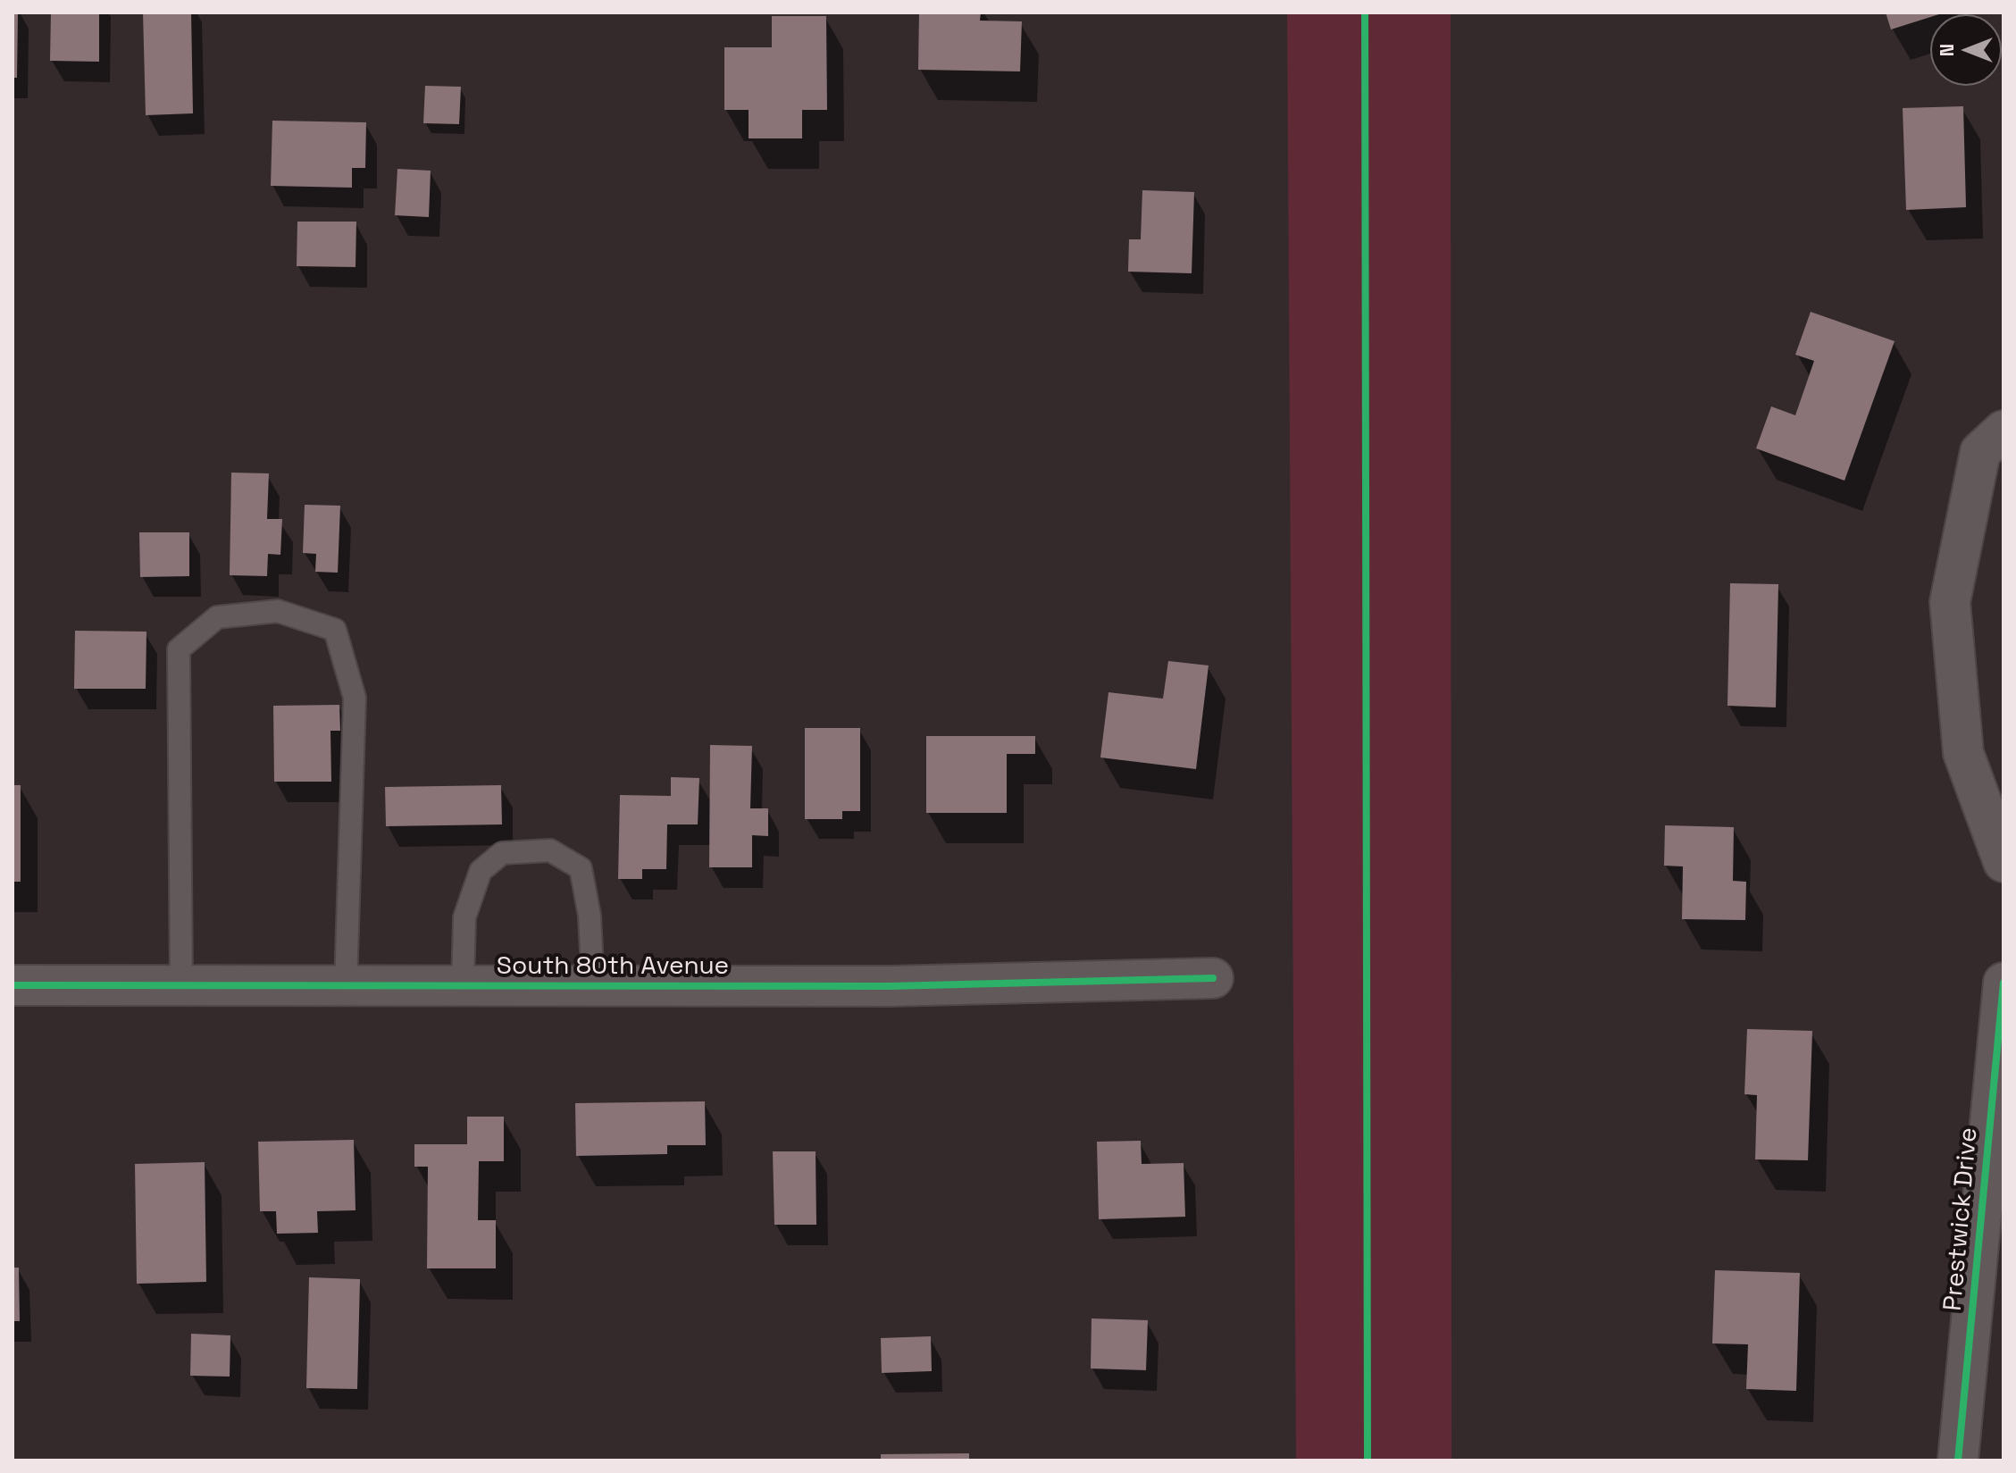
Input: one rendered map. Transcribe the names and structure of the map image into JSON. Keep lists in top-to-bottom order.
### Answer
{
  "streets": {
    "street": ["South 80th Avenue", "Prestwick Drive"]
  },
  "north": "left"
}
